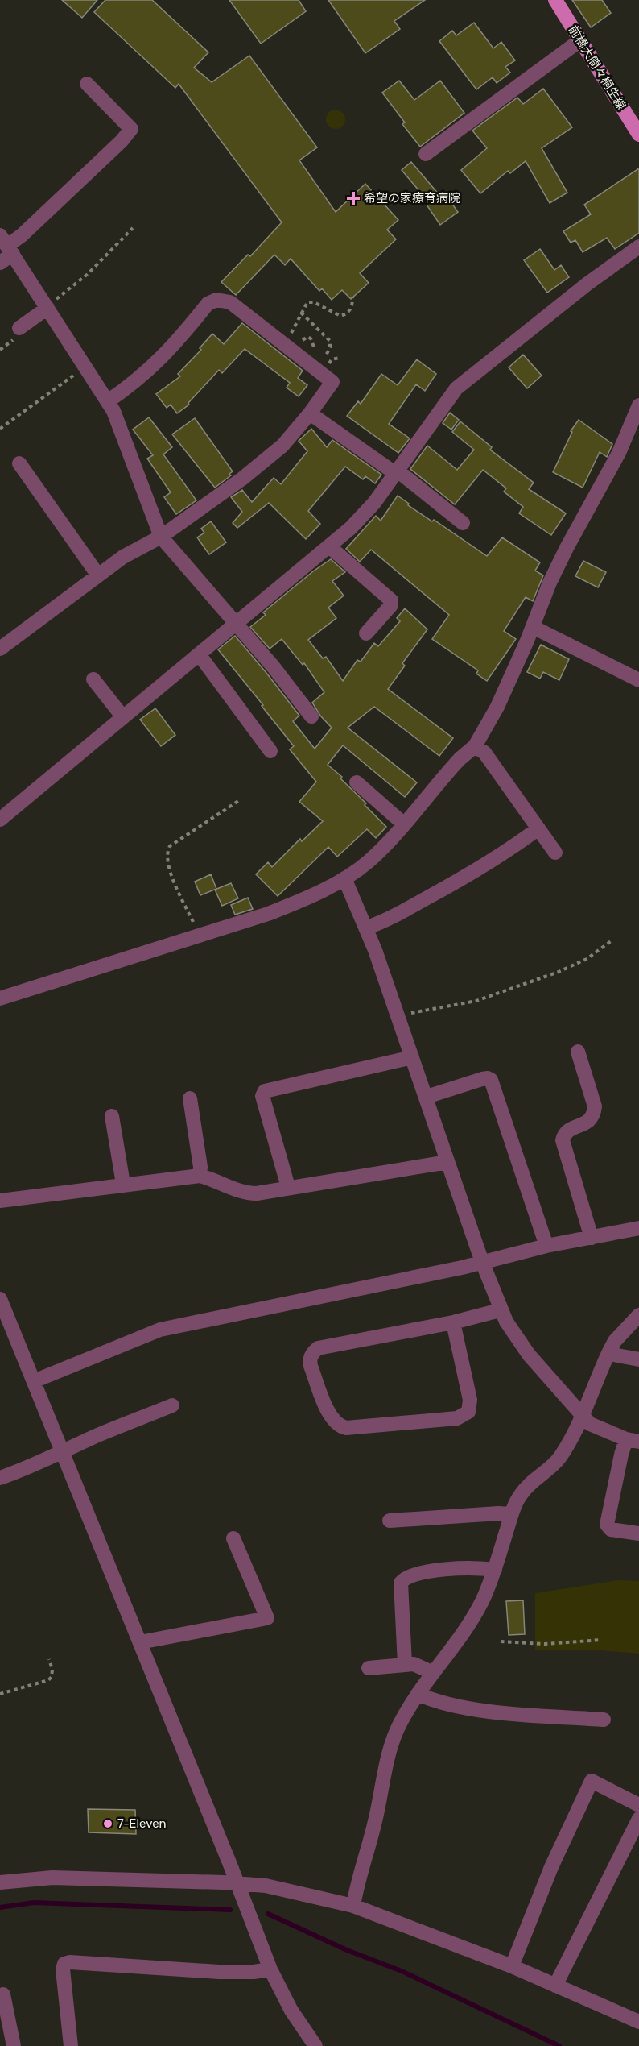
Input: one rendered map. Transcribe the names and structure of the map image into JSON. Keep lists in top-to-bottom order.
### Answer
{
  "streets": {
    "main road": ["前橋大間々桐生線"]
  },
  "places": {
    "health": ["希望の家療育病院"],
    "other": ["7-Eleven"]
  }
}
